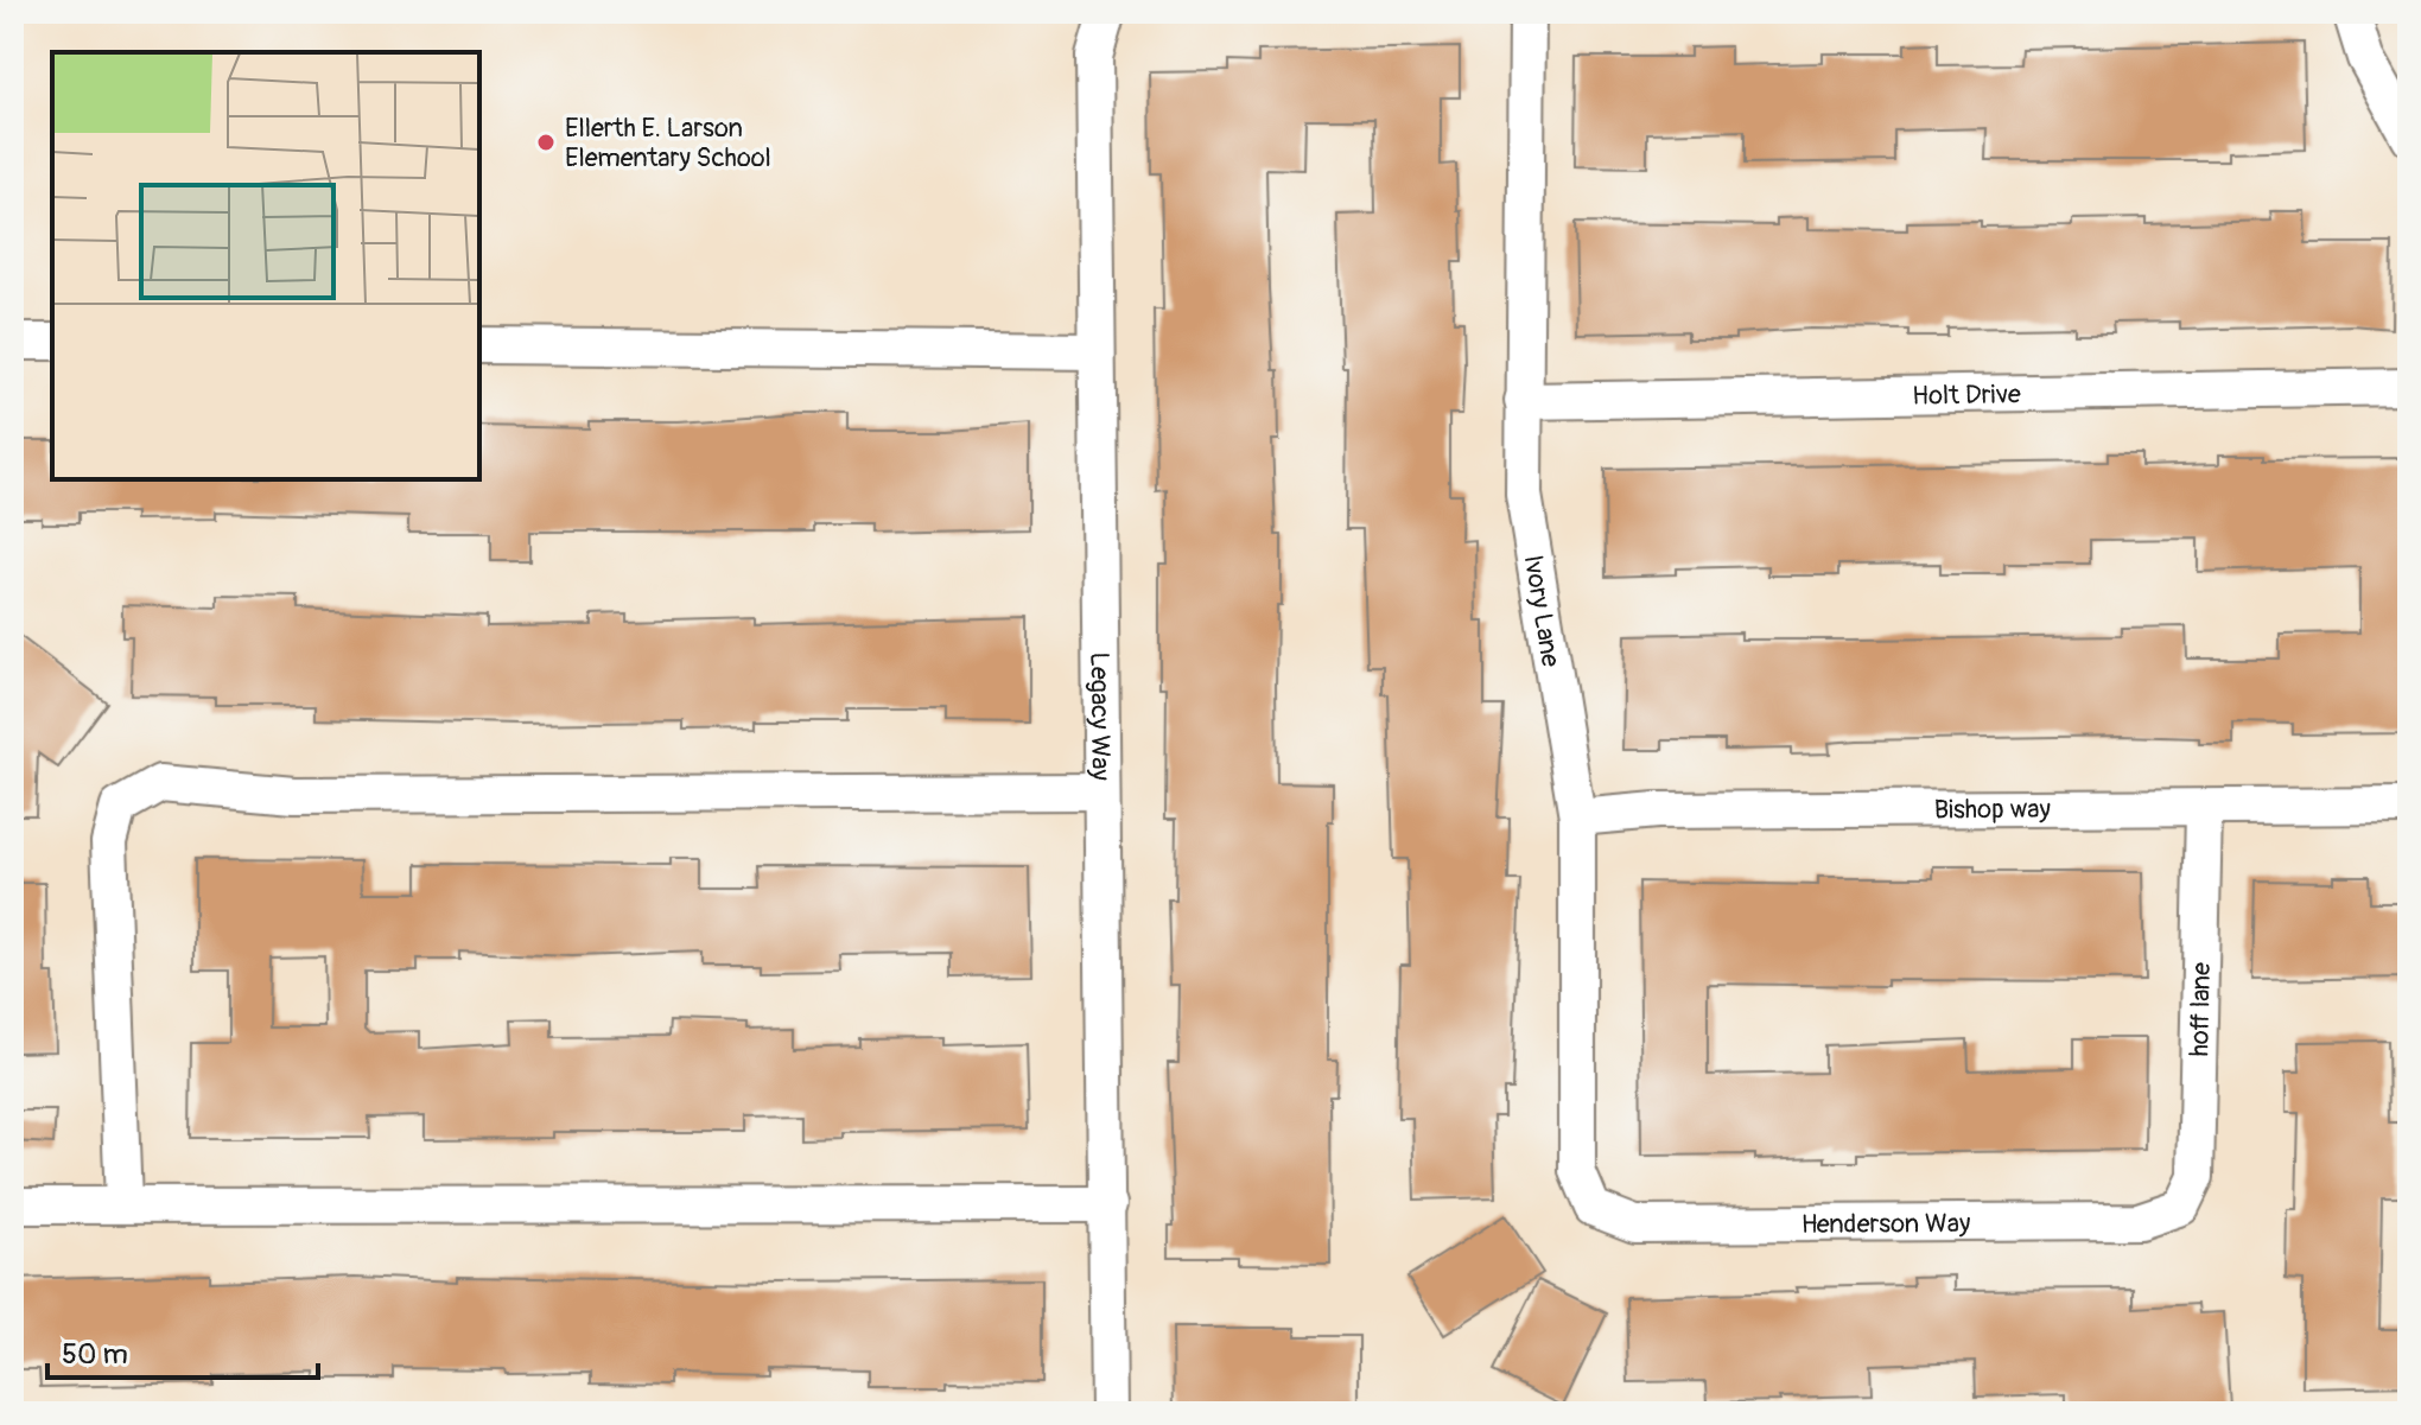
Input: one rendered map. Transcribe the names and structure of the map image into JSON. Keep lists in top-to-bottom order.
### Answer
{
  "streets": {
    "street": [
      "Holt Drive",
      "Ivory Lane",
      "Legacy Way",
      "Bishop way",
      "hoff lane",
      "Henderson Way"
    ]
  },
  "crossings": [
    ["Holt Drive", "Ivory Lane"],
    ["Ivory Lane", "Bishop way"],
    ["Ivory Lane", "Henderson Way"],
    ["Bishop way", "hoff lane"],
    ["hoff lane", "Henderson Way"]
  ],
  "places": ["Ellerth E. Larson Elementary School"],
  "scale_bar": "50 m"
}
